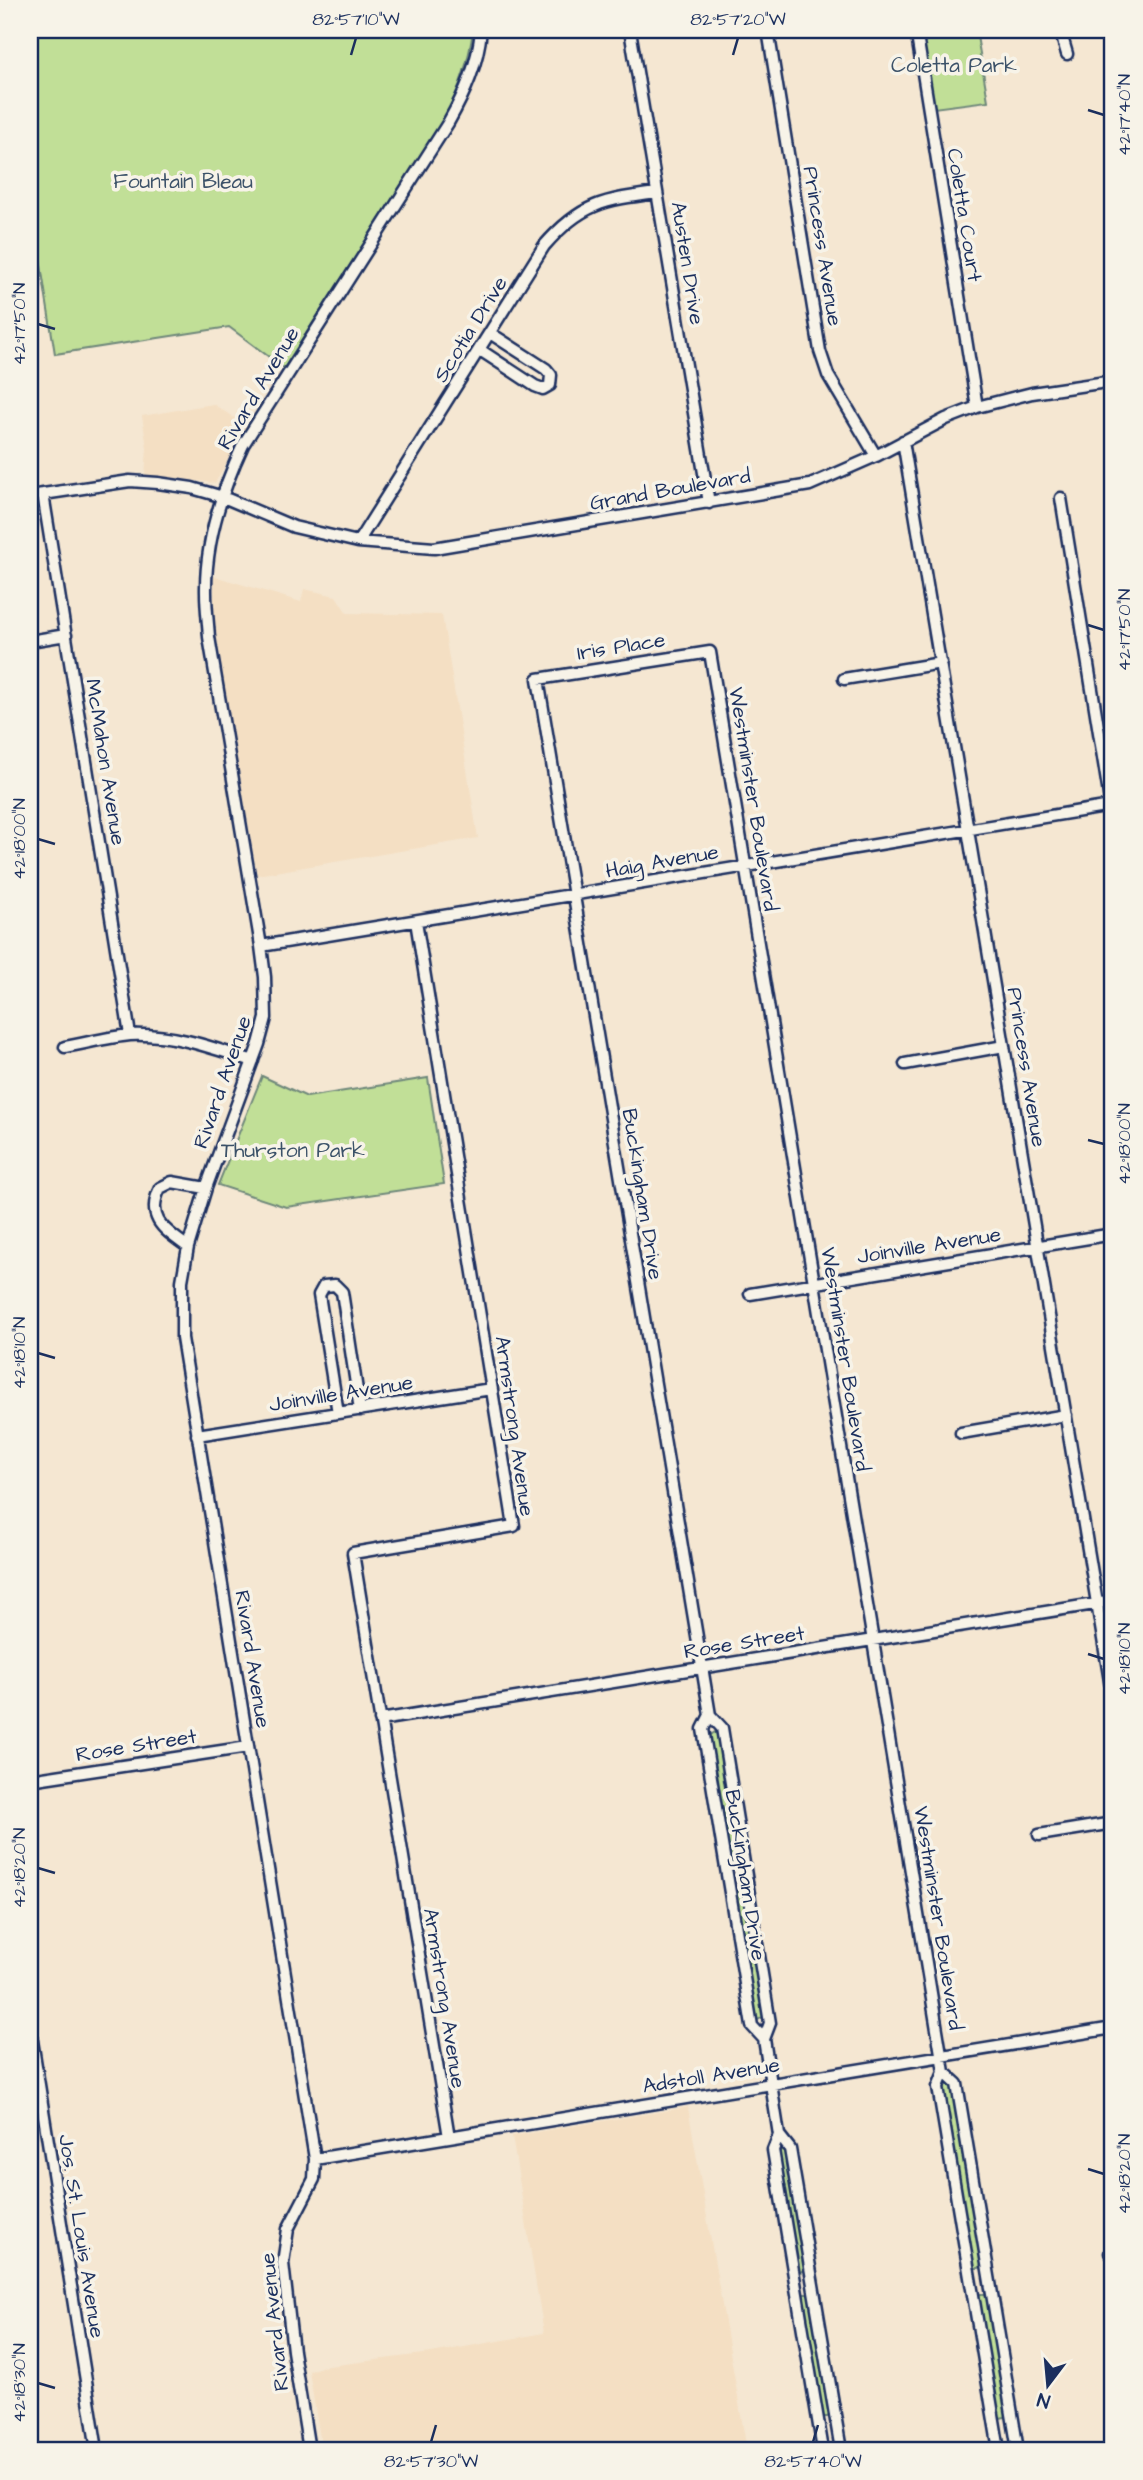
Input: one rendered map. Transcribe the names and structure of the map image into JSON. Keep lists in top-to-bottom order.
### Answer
{
  "streets": {
    "street": [
      "Coletta Court",
      "Princess Avenue",
      "Austen Drive",
      "Scotia Drive",
      "Rivard Avenue",
      "Grand Boulevard",
      "Iris Place",
      "McMahon Avenue",
      "Westminster Boulevard",
      "Haig Avenue",
      "Buckingham Drive",
      "Joinville Avenue",
      "Armstrong Avenue",
      "Rose Street",
      "Adstoll Avenue",
      "Jos. St. Louis Avenue"
    ]
  },
  "crossings": [
    ["Coletta Court", "Grand Boulevard"],
    ["Princess Avenue", "Grand Boulevard"],
    ["Princess Avenue", "Haig Avenue"],
    ["Princess Avenue", "Joinville Avenue"],
    ["Princess Avenue", "Rose Street"],
    ["Austen Drive", "Scotia Drive"],
    ["Austen Drive", "Grand Boulevard"],
    ["Scotia Drive", "Grand Boulevard"],
    ["Rivard Avenue", "Grand Boulevard"],
    ["Rivard Avenue", "Haig Avenue"],
    ["Rivard Avenue", "Joinville Avenue"],
    ["Rivard Avenue", "Rose Street"],
    ["Rivard Avenue", "Adstoll Avenue"],
    ["Grand Boulevard", "McMahon Avenue"],
    ["Iris Place", "Westminster Boulevard"],
    ["Iris Place", "Buckingham Drive"],
    ["Westminster Boulevard", "Haig Avenue"],
    ["Westminster Boulevard", "Joinville Avenue"],
    ["Westminster Boulevard", "Rose Street"],
    ["Westminster Boulevard", "Adstoll Avenue"],
    ["Haig Avenue", "Buckingham Drive"],
    ["Haig Avenue", "Armstrong Avenue"],
    ["Buckingham Drive", "Rose Street"],
    ["Buckingham Drive", "Adstoll Avenue"],
    ["Joinville Avenue", "Armstrong Avenue"],
    ["Armstrong Avenue", "Rose Street"],
    ["Armstrong Avenue", "Adstoll Avenue"]
  ],
  "parks": ["Coletta Park", "Fountain Bleau", "Thurston Park"],
  "north": "bottom",
  "coordinates": [
    "82°57'10\"W",
    "82°57'20\"W",
    "42°17'40\"N",
    "42°17'50\"N",
    "42°18'00\"N",
    "42°18'10\"N",
    "42°18'20\"N",
    "42°18'30\"N",
    "82°57'30\"W",
    "82°57'40\"W"
  ]
}
